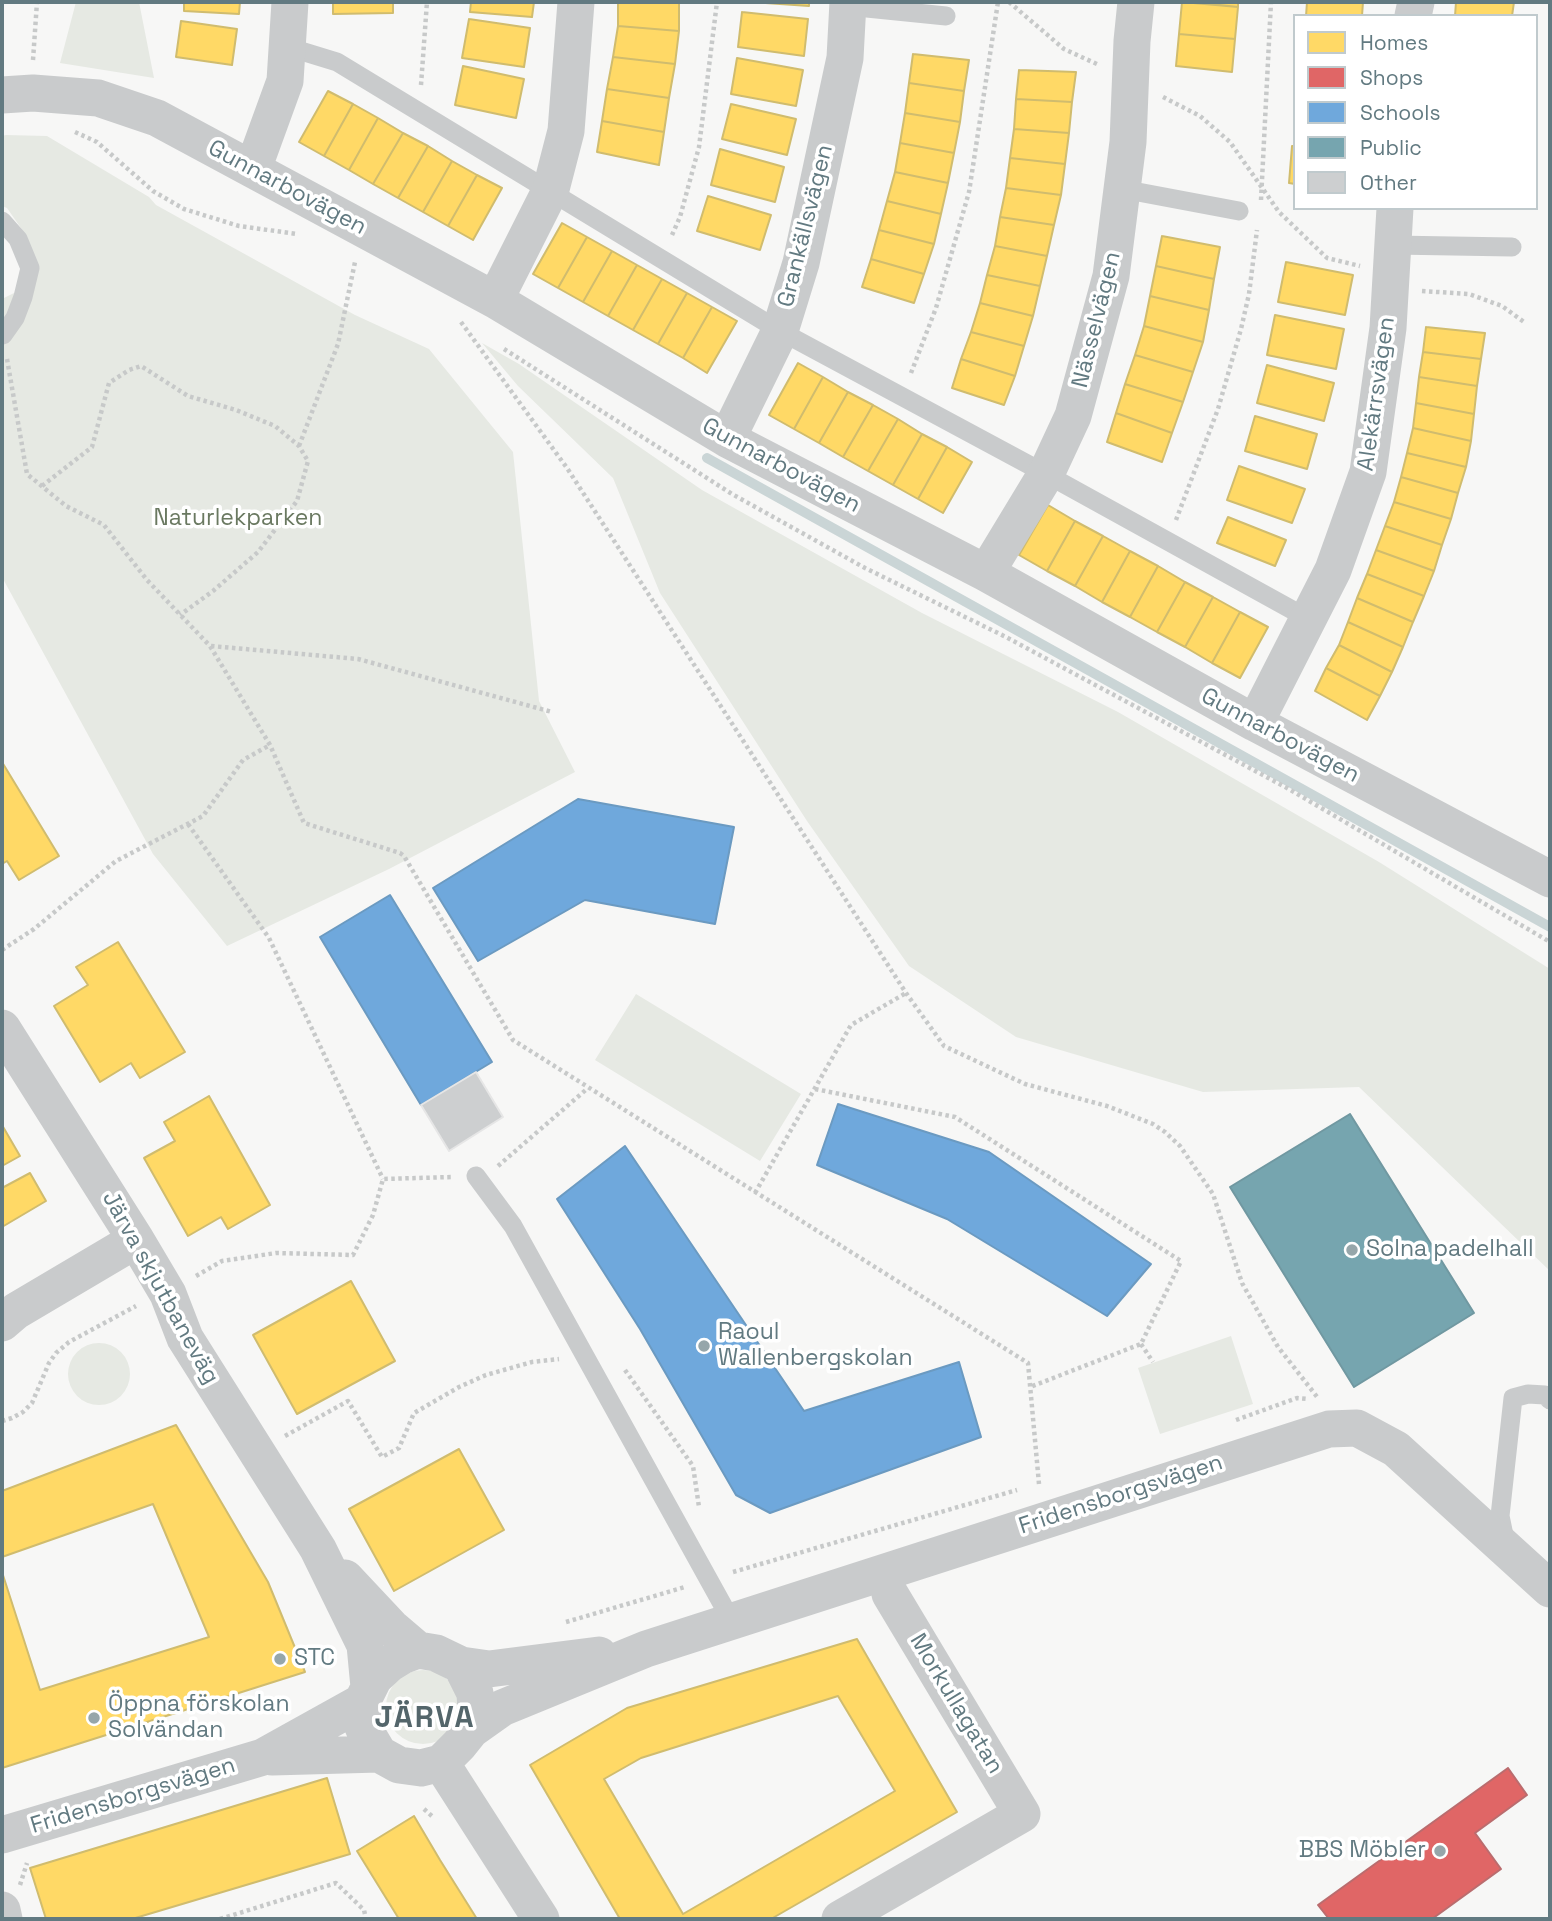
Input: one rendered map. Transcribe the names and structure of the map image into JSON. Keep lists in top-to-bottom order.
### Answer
{
  "streets": {
    "street": [
      "Gunnarbovägen",
      "Grankällsvägen",
      "Nässelvägen",
      "Alekärrsvägen",
      "Järva skjutbaneväg",
      "Fridensborgsvägen",
      "Morkullagatan"
    ]
  },
  "crossings": [
    ["Gunnarbovägen", "Grankällsvägen"],
    ["Gunnarbovägen", "Nässelvägen"],
    ["Gunnarbovägen", "Alekärrsvägen"],
    ["Järva skjutbaneväg", "Fridensborgsvägen"]
  ],
  "districts": ["JÄRVA"],
  "parks": ["Naturlekparken"],
  "places": [
    "Solna padelhall",
    "Raoul Wallenbergskolan",
    "STC",
    "Öppna förskolan Solvändan",
    "BBS Möbler"
  ],
  "legend": [
    "Homes",
    "Shops",
    "Schools",
    "Public",
    "Other"
  ]
}
